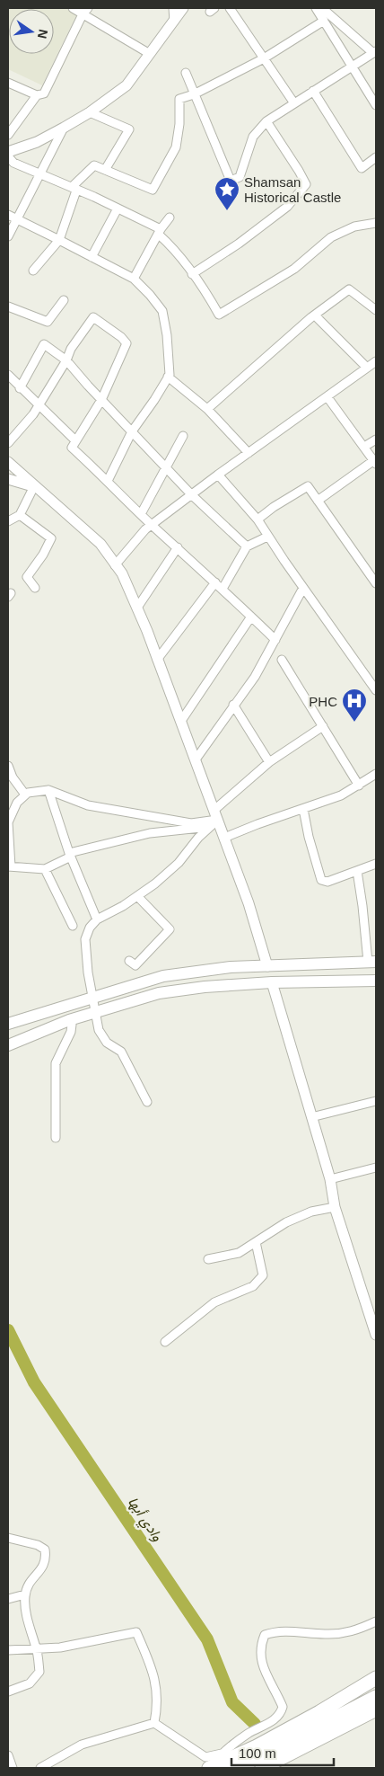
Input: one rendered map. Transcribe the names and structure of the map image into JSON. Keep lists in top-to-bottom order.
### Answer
{
  "water": ["وادي أبها"],
  "places": {
    "place": ["Shamsan Historical Castle"],
    "hospital": ["PHC"]
  },
  "scale_bar": "100 m",
  "north": "right"
}
